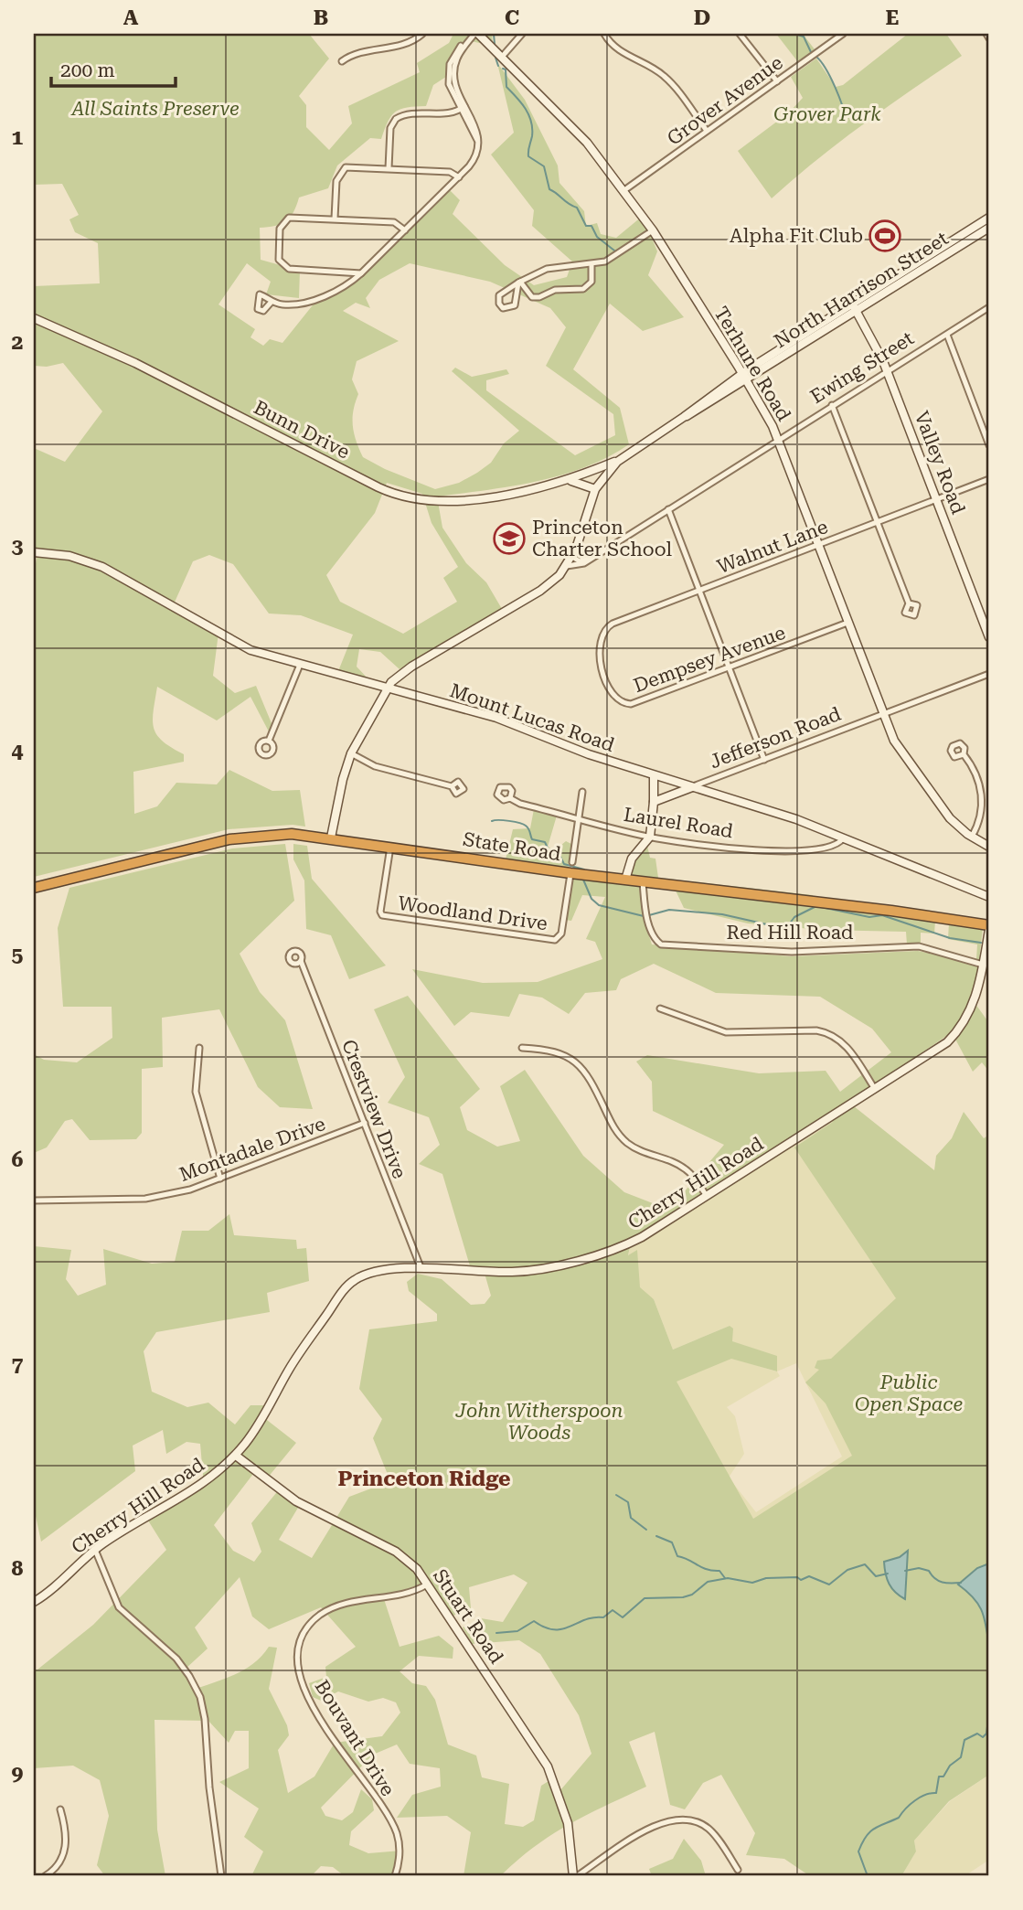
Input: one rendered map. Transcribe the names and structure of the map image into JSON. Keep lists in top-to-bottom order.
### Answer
{
  "streets": {
    "highway": ["State Road"],
    "street": [
      "Grover Avenue",
      "North Harrison Street",
      "Terhune Road",
      "Ewing Street",
      "Bunn Drive",
      "Valley Road",
      "Walnut Lane",
      "Dempsey Avenue",
      "Mount Lucas Road",
      "Jefferson Road",
      "Laurel Road",
      "Woodland Drive",
      "Red Hill Road",
      "Crestview Drive",
      "Montadale Drive",
      "Cherry Hill Road",
      "Stuart Road",
      "Bouvant Drive"
    ]
  },
  "crossings": [
    ["Grover Avenue", "Terhune Road"],
    ["North Harrison Street", "Terhune Road"],
    ["North Harrison Street", "Ewing Street"],
    ["North Harrison Street", "Bunn Drive"],
    ["North Harrison Street", "Valley Road"],
    ["North Harrison Street", "Mount Lucas Road"],
    ["Terhune Road", "Ewing Street"],
    ["Terhune Road", "Walnut Lane"],
    ["Terhune Road", "Dempsey Avenue"],
    ["Terhune Road", "Jefferson Road"],
    ["Ewing Street", "Valley Road"],
    ["Valley Road", "Walnut Lane"],
    ["Walnut Lane", "Dempsey Avenue"],
    ["Mount Lucas Road", "Jefferson Road"],
    ["Mount Lucas Road", "Laurel Road"],
    ["State Road", "Woodland Drive"],
    ["State Road", "Red Hill Road"],
    ["Red Hill Road", "Cherry Hill Road"],
    ["Crestview Drive", "Montadale Drive"],
    ["Crestview Drive", "Cherry Hill Road"],
    ["Cherry Hill Road", "Stuart Road"],
    ["Stuart Road", "Bouvant Drive"]
  ],
  "districts": ["Princeton Ridge"],
  "parks": [
    "All Saints Preserve",
    "Grover Park",
    "Public Open Space",
    "John Witherspoon Woods"
  ],
  "places": {
    "sports": ["Alpha Fit Club"],
    "school or university": ["Princeton Charter School"]
  },
  "scale_bar": "200 m",
  "grid": {
    "columns": [
      "A",
      "B",
      "C",
      "D",
      "E"
    ],
    "rows": [
      "1",
      "2",
      "3",
      "4",
      "5",
      "6",
      "7",
      "8",
      "9"
    ]
  }
}
